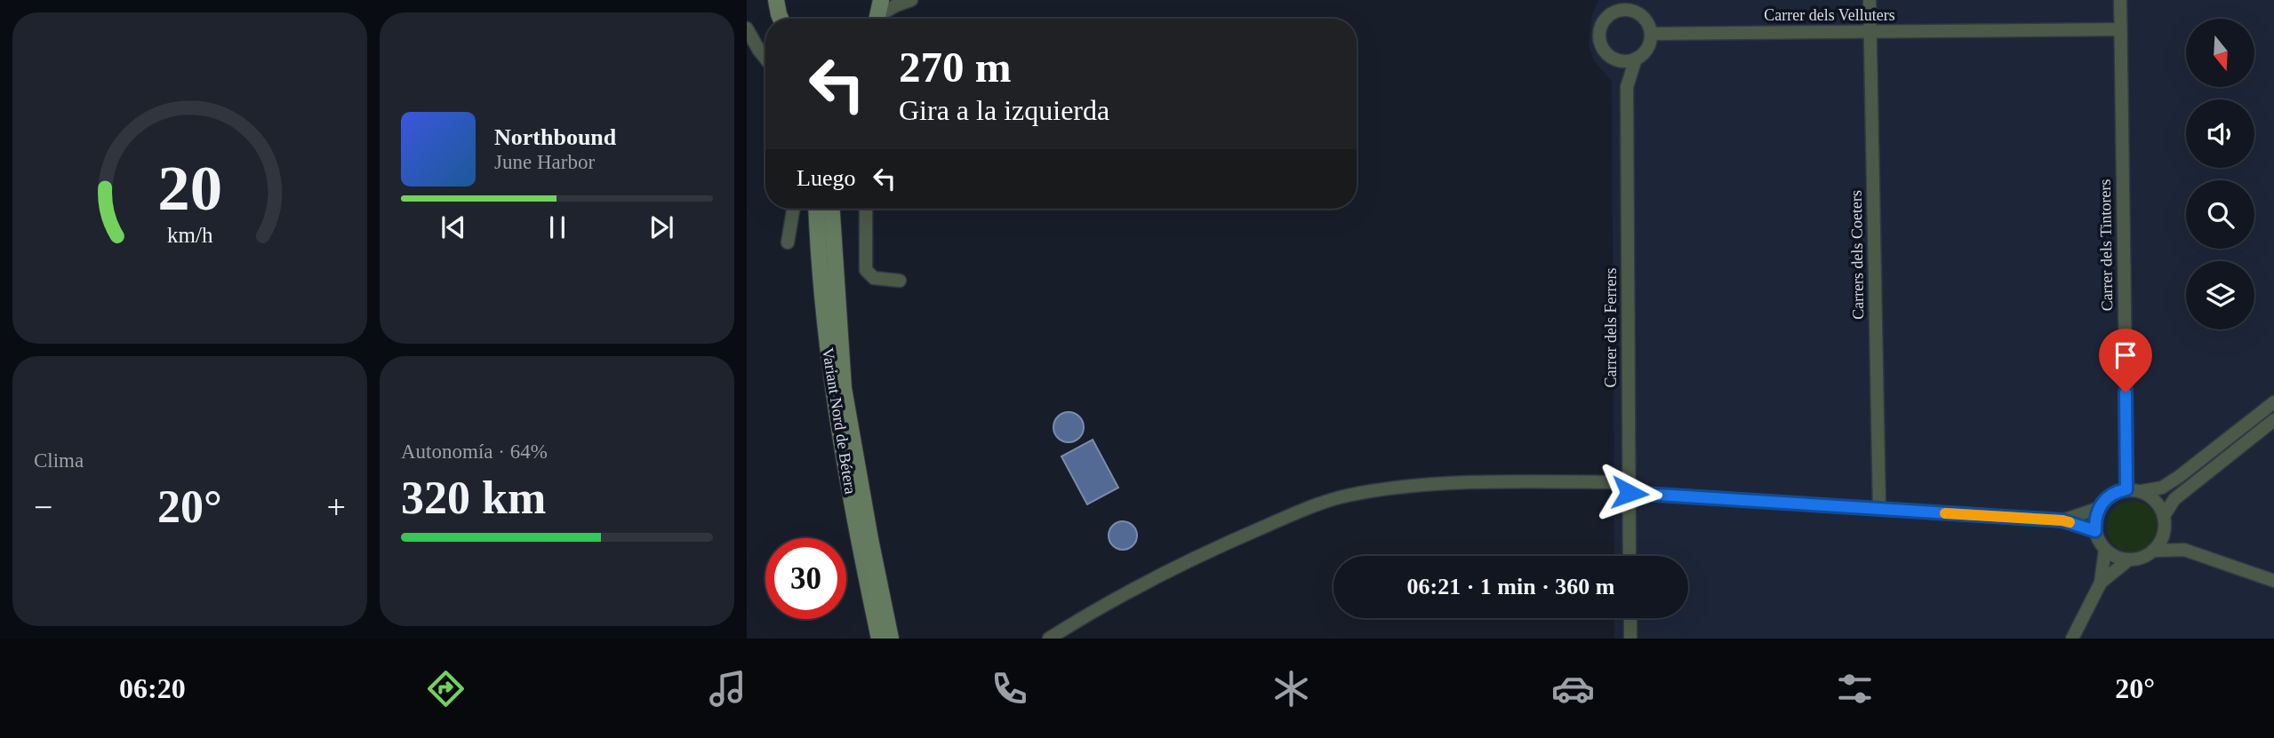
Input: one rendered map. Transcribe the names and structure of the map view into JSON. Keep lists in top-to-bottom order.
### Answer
{
  "streets": {
    "main road": ["Variant Nord de Bétera"],
    "street": [
      "Carrer dels Velluters",
      "Carrer dels Tintorers",
      "Carrers dels Coeters",
      "Carrer dels Ferrers"
    ]
  },
  "crossings": [
    ["Carrer dels Velluters", "Carrer dels Tintorers"],
    ["Carrer dels Velluters", "Carrers dels Coeters"],
    ["Carrer dels Velluters", "Carrer dels Ferrers"]
  ],
  "north": "bottom",
  "page": {
    "turn": ["270 m", "Gira a la izquierda"],
    "song": ["Northbound", "June Harbor"],
    "then": "Luego",
    "tile": [
      "Clima",
      ["Autonomía · 64%", "320 km"]
    ],
    "heat": ["−", "20°", "+"],
    "limit": "30",
    "trip": "06:21 · 1 min · 360 m",
    "tabs": ["06:20", "20°"],
    "gauge": ["20", "km/h"]
  }
}
